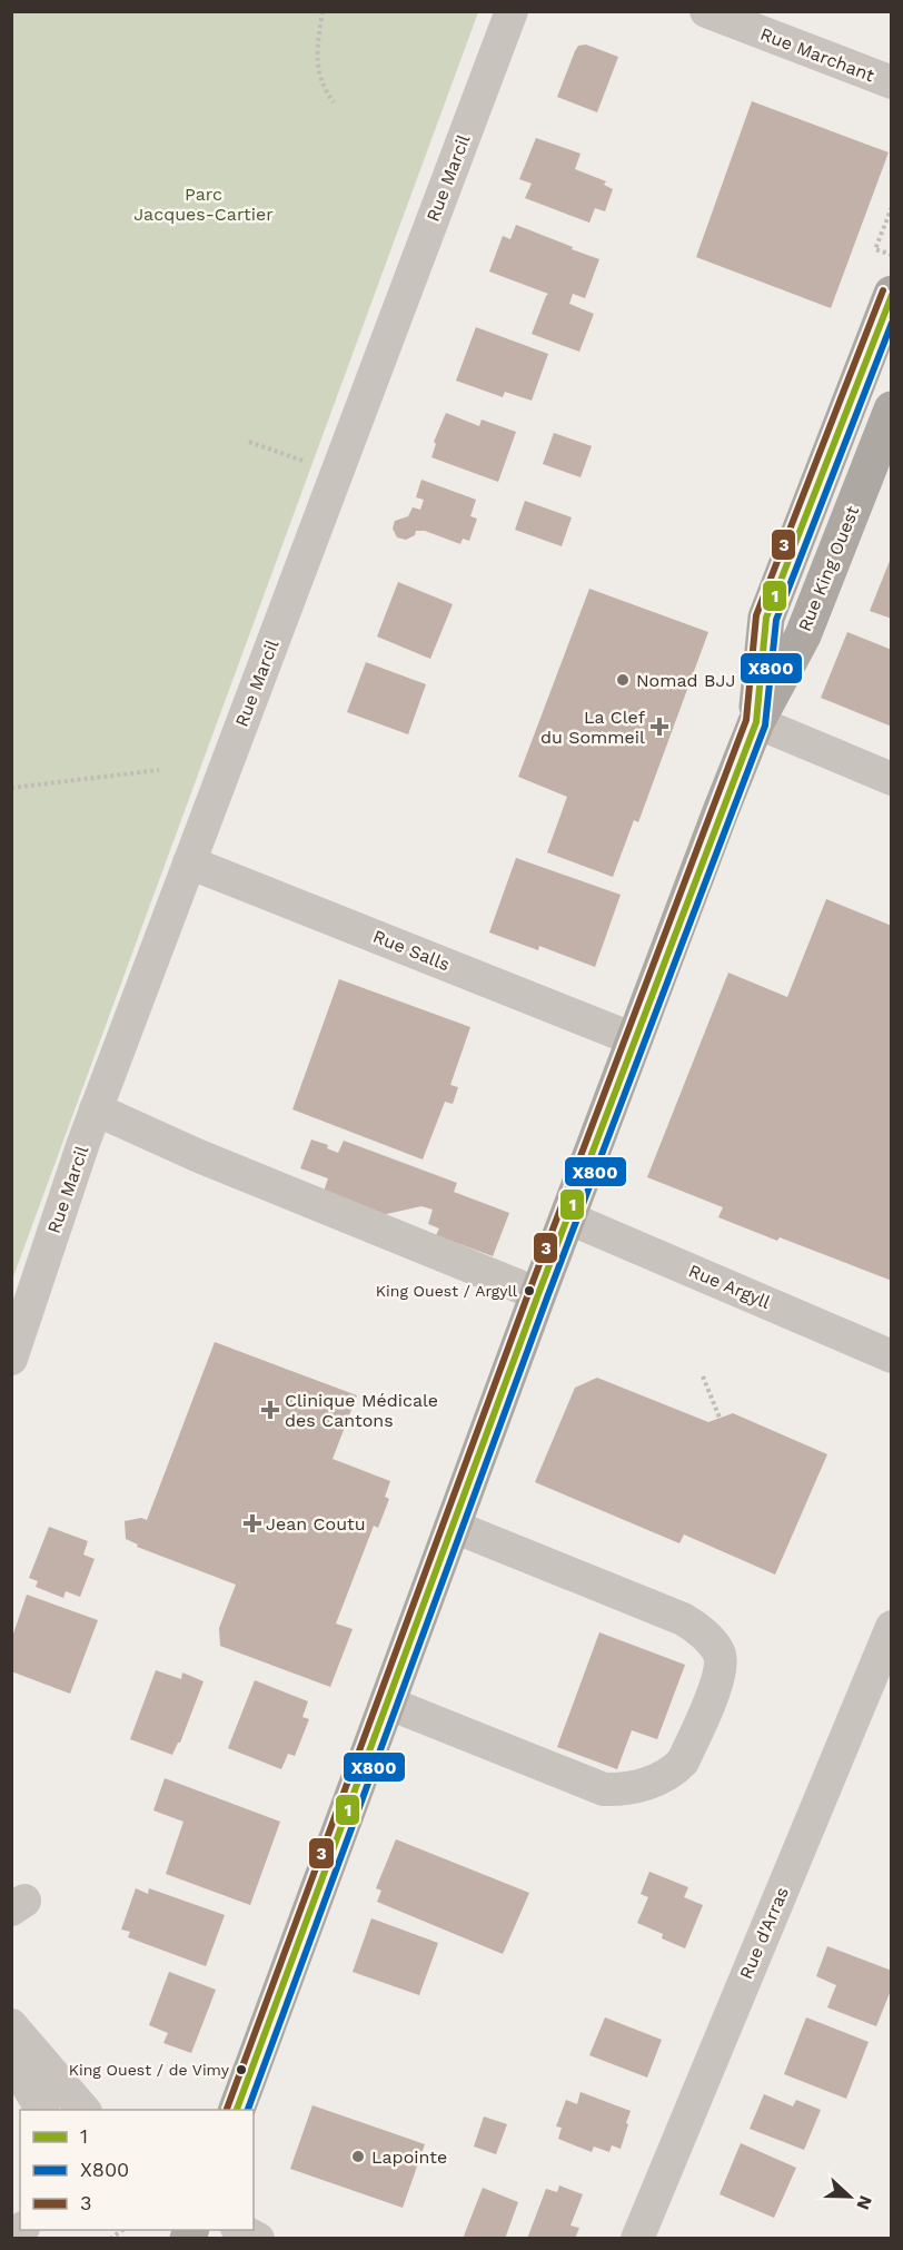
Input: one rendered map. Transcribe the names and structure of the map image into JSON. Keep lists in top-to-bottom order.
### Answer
{
  "streets": {
    "main road": ["Rue King Ouest"],
    "street": [
      "Rue Marchant",
      "Rue Marcil",
      "Rue Salls",
      "Rue Argyll",
      "Rue d'Arras"
    ]
  },
  "crossings": [
    ["Rue Marcil", "Rue Salls"],
    ["Rue King Ouest", "Rue Salls"],
    ["Rue King Ouest", "Rue Argyll"]
  ],
  "parks": ["Parc Jacques-Cartier"],
  "places": {
    "other": [
      "Nomad BJJ",
      "King Ouest / Argyll",
      "King Ouest / de Vimy",
      "Lapointe"
    ],
    "health": ["La Clef du Sommeil", "Clinique Médicale des Cantons", "Jean Coutu"]
  },
  "lines": ["transit line 3", "transit line 1", "transit line X800"],
  "legend": ["1", "X800", "3"],
  "north": "right"
}
